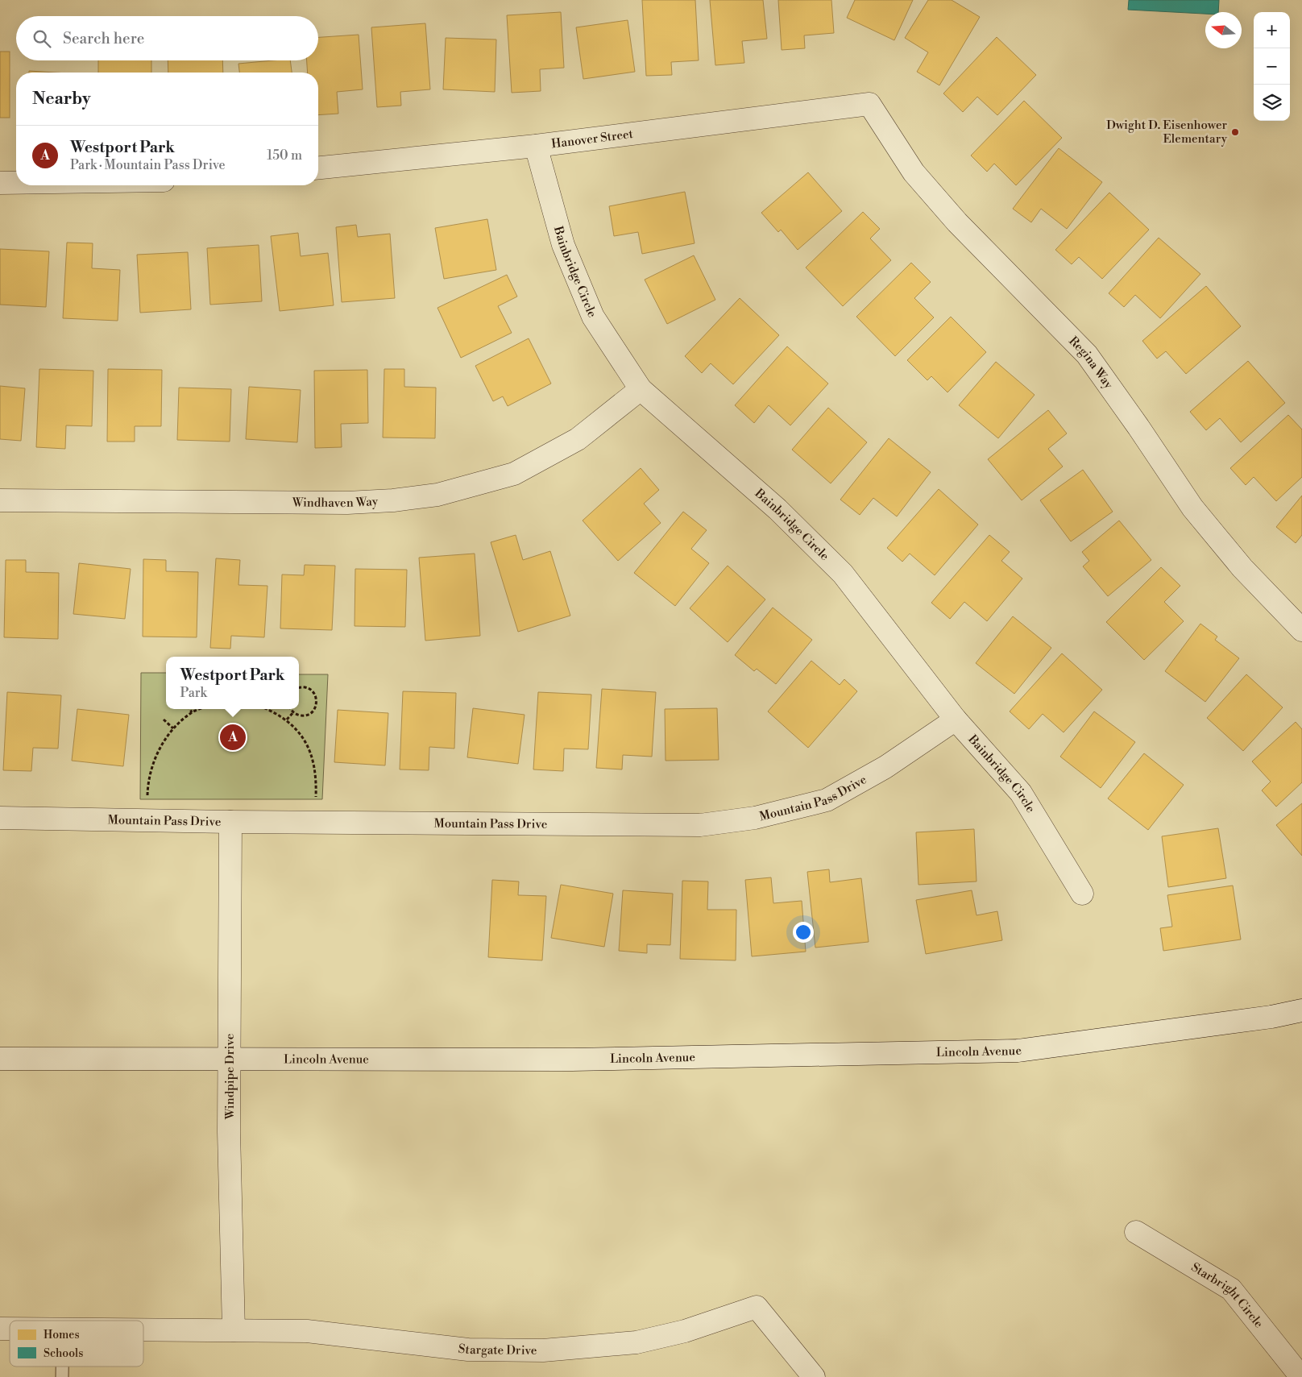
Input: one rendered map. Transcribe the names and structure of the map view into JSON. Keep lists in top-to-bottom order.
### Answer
{
  "streets": {
    "street": [
      "Hanover Street",
      "Bainbridge Circle",
      "Regina Way",
      "Windhaven Way",
      "Mountain Pass Drive",
      "Lincoln Avenue",
      "Windpipe Drive",
      "Starbright Circle",
      "Stargate Drive"
    ]
  },
  "crossings": [
    ["Hanover Street", "Bainbridge Circle"],
    ["Hanover Street", "Regina Way"],
    ["Bainbridge Circle", "Windhaven Way"],
    ["Bainbridge Circle", "Mountain Pass Drive"],
    ["Mountain Pass Drive", "Windpipe Drive"],
    ["Lincoln Avenue", "Windpipe Drive"],
    ["Windpipe Drive", "Stargate Drive"]
  ],
  "places": ["Dwight D. Eisenhower Elementary"],
  "legend": ["Homes", "Schools"],
  "north": "left",
  "page": {
    "map_buttons": ["+", "−"],
    "search": "Search here",
    "heading": "Nearby",
    "list": [
      {
        "mark": "A",
        "name": "Westport Park",
        "note": "Park · Mountain Pass Drive",
        "value": "150 m"
      }
    ],
    "popup": ["Westport Park", "Park"],
    "pins": "A"
  }
}
